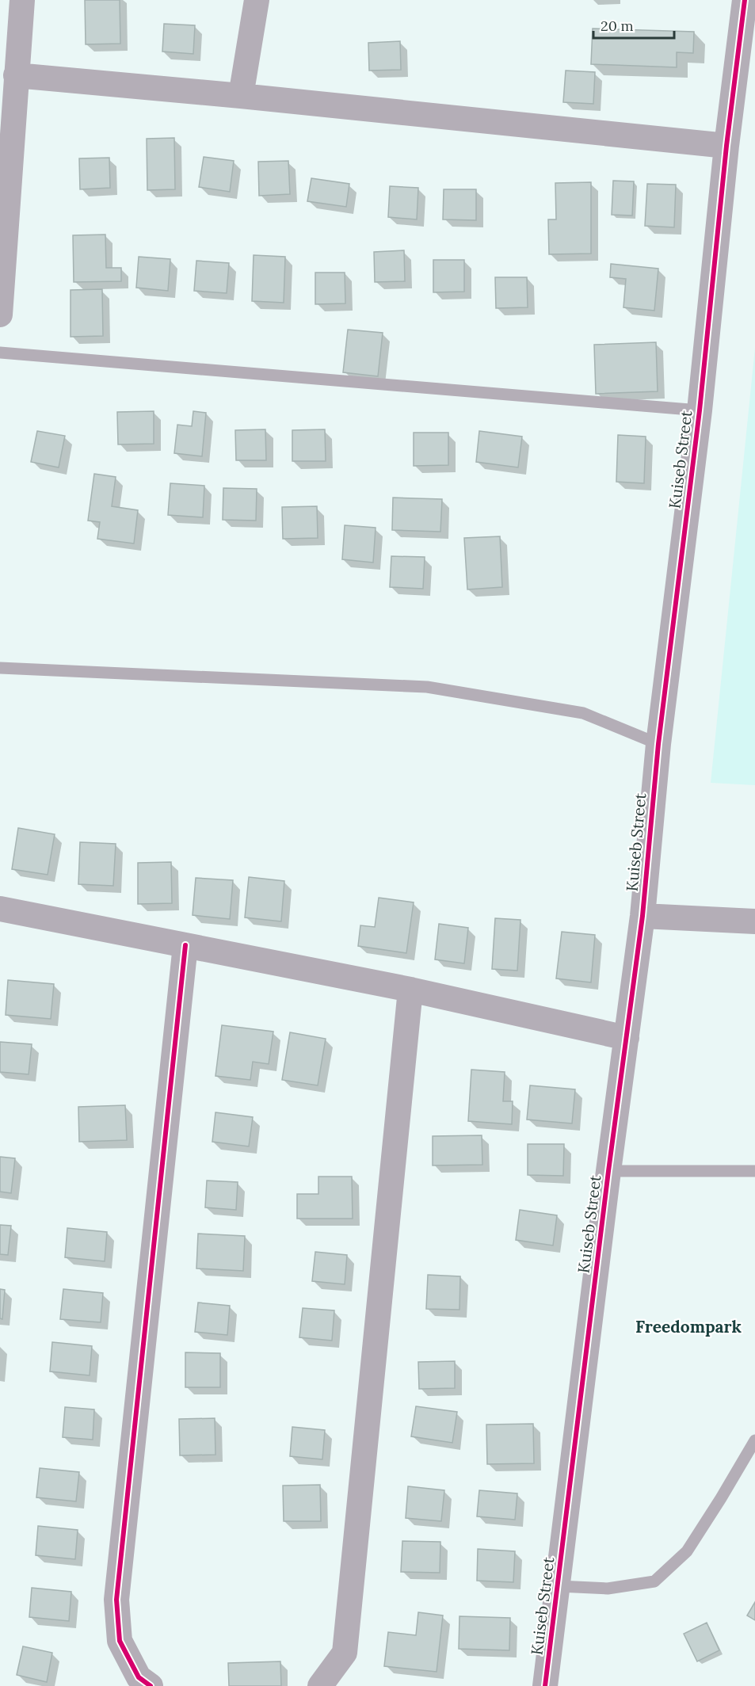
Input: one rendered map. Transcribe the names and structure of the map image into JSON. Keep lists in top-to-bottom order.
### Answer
{
  "streets": {
    "street": ["Kuiseb Street"]
  },
  "districts": ["Freedompark"],
  "scale_bar": "20 m"
}
